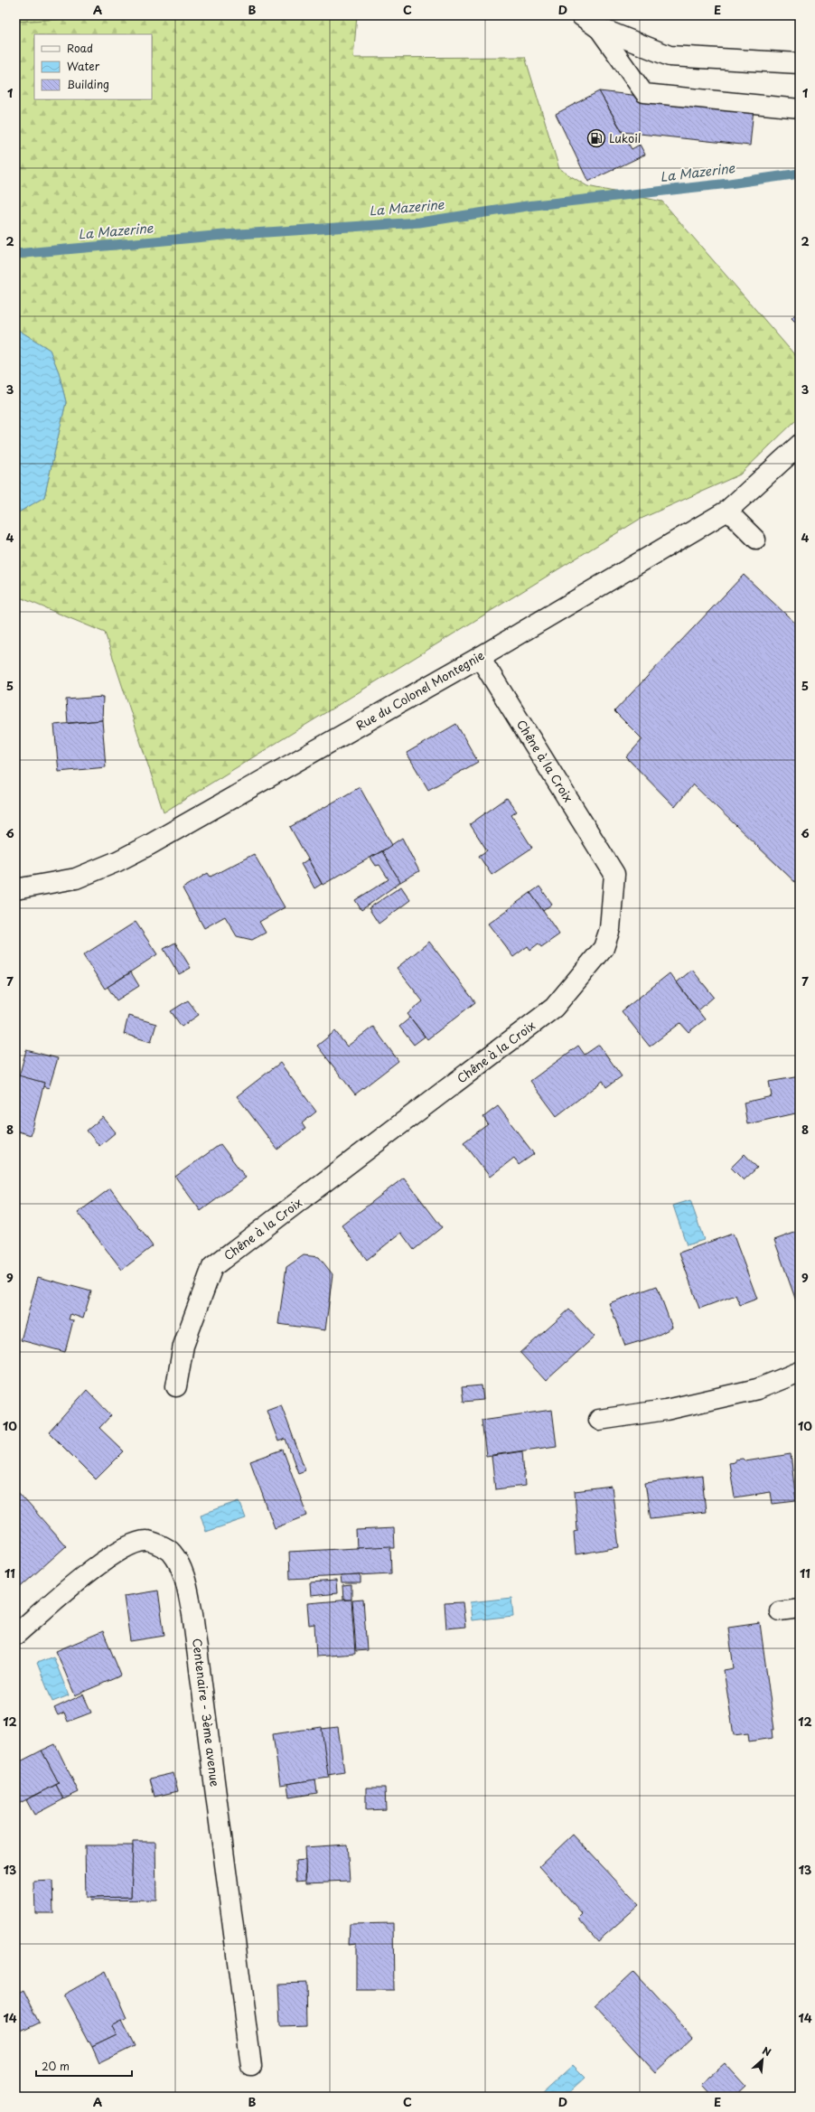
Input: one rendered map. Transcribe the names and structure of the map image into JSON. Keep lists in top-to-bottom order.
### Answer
{
  "streets": {
    "street": ["Rue du Colonel Montegnie", "Chêne à la Croix", "Centenaire - 3ème avenue"]
  },
  "crossings": [
    ["Rue du Colonel Montegnie", "Chêne à la Croix"]
  ],
  "water": ["La Mazerine"],
  "places": {
    "fuel station": ["Lukoil"]
  },
  "legend": ["Road", "Water", "Building"],
  "scale_bar": "20 m",
  "north": "top right",
  "grid": {
    "columns": [
      "A",
      "B",
      "C",
      "D",
      "E"
    ],
    "rows": [
      "1",
      "2",
      "3",
      "4",
      "5",
      "6",
      "7",
      "8",
      "9",
      "10",
      "11",
      "12",
      "13",
      "14"
    ]
  }
}
